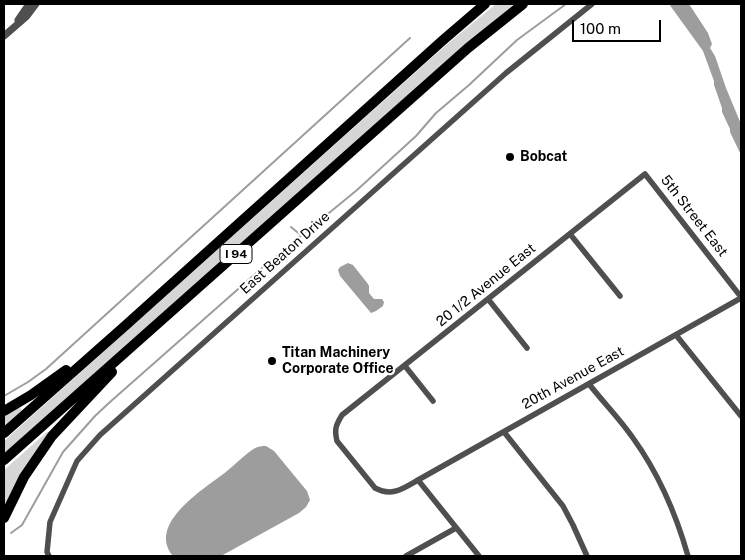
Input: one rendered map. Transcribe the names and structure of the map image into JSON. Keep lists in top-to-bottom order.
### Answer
{
  "streets": {
    "highway": ["I 94"],
    "street": [
      "5th Street East",
      "East Beaton Drive",
      "20 1/2 Avenue East",
      "20th Avenue East"
    ]
  },
  "crossings": [
    ["5th Street East", "20 1/2 Avenue East"],
    ["5th Street East", "20th Avenue East"],
    ["20 1/2 Avenue East", "20th Avenue East"]
  ],
  "places": ["Bobcat", "Titan Machinery Corporate Office"],
  "scale_bar": "100 m"
}
